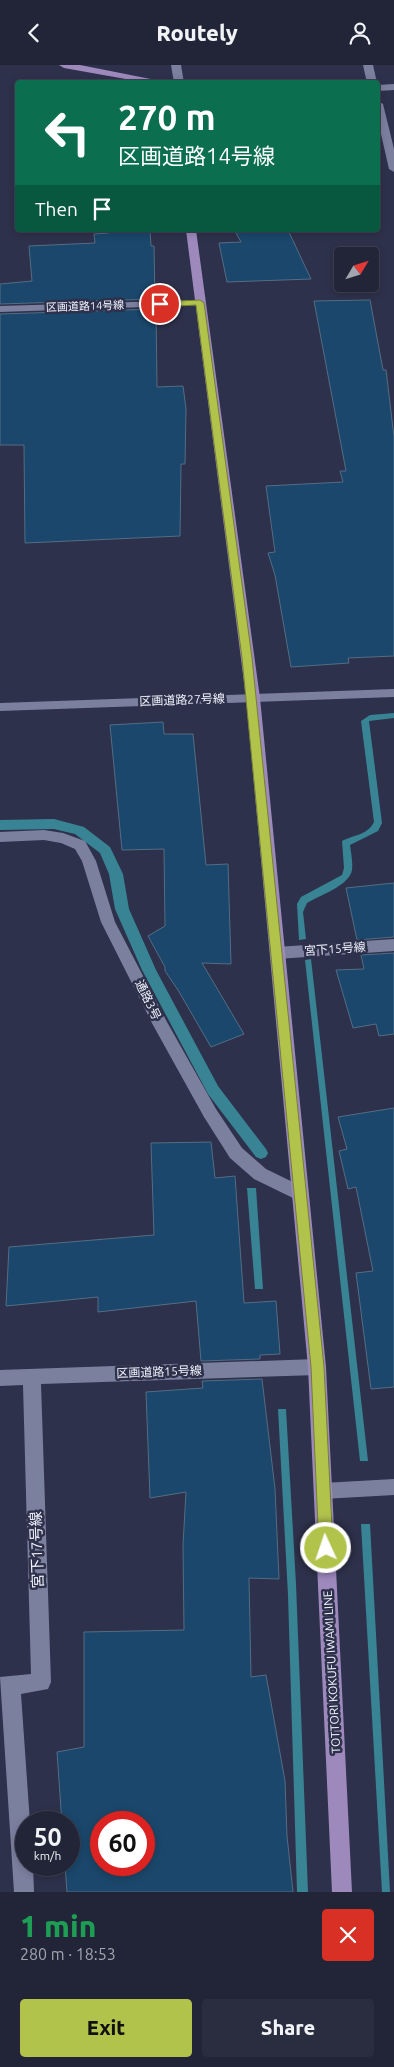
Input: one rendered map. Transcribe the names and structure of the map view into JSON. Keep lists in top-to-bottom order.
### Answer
{
  "streets": {
    "main road": ["TOTTORI KOKUFU IWAMI LINE"],
    "street": [
      "区画道路14号線",
      "区画道路27号線",
      "宮下15号線",
      "通路3号",
      "区画道路15号線",
      "宮下17号線"
    ]
  },
  "crossings": [
    ["区画道路14号線", "TOTTORI KOKUFU IWAMI LINE"],
    ["区画道路27号線", "TOTTORI KOKUFU IWAMI LINE"],
    ["宮下15号線", "TOTTORI KOKUFU IWAMI LINE"],
    ["通路3号", "TOTTORI KOKUFU IWAMI LINE"],
    ["区画道路15号線", "宮下17号線"],
    ["区画道路15号線", "TOTTORI KOKUFU IWAMI LINE"]
  ],
  "north": "top right",
  "page": {
    "header": "Routely",
    "turn": ["270 m", "区画道路14号線"],
    "then": "Then",
    "speed": "50 km/h",
    "limit": "60",
    "heading": ["1 min", "280 m · 18:53"],
    "buttons": ["Exit", "Share"]
  }
}
